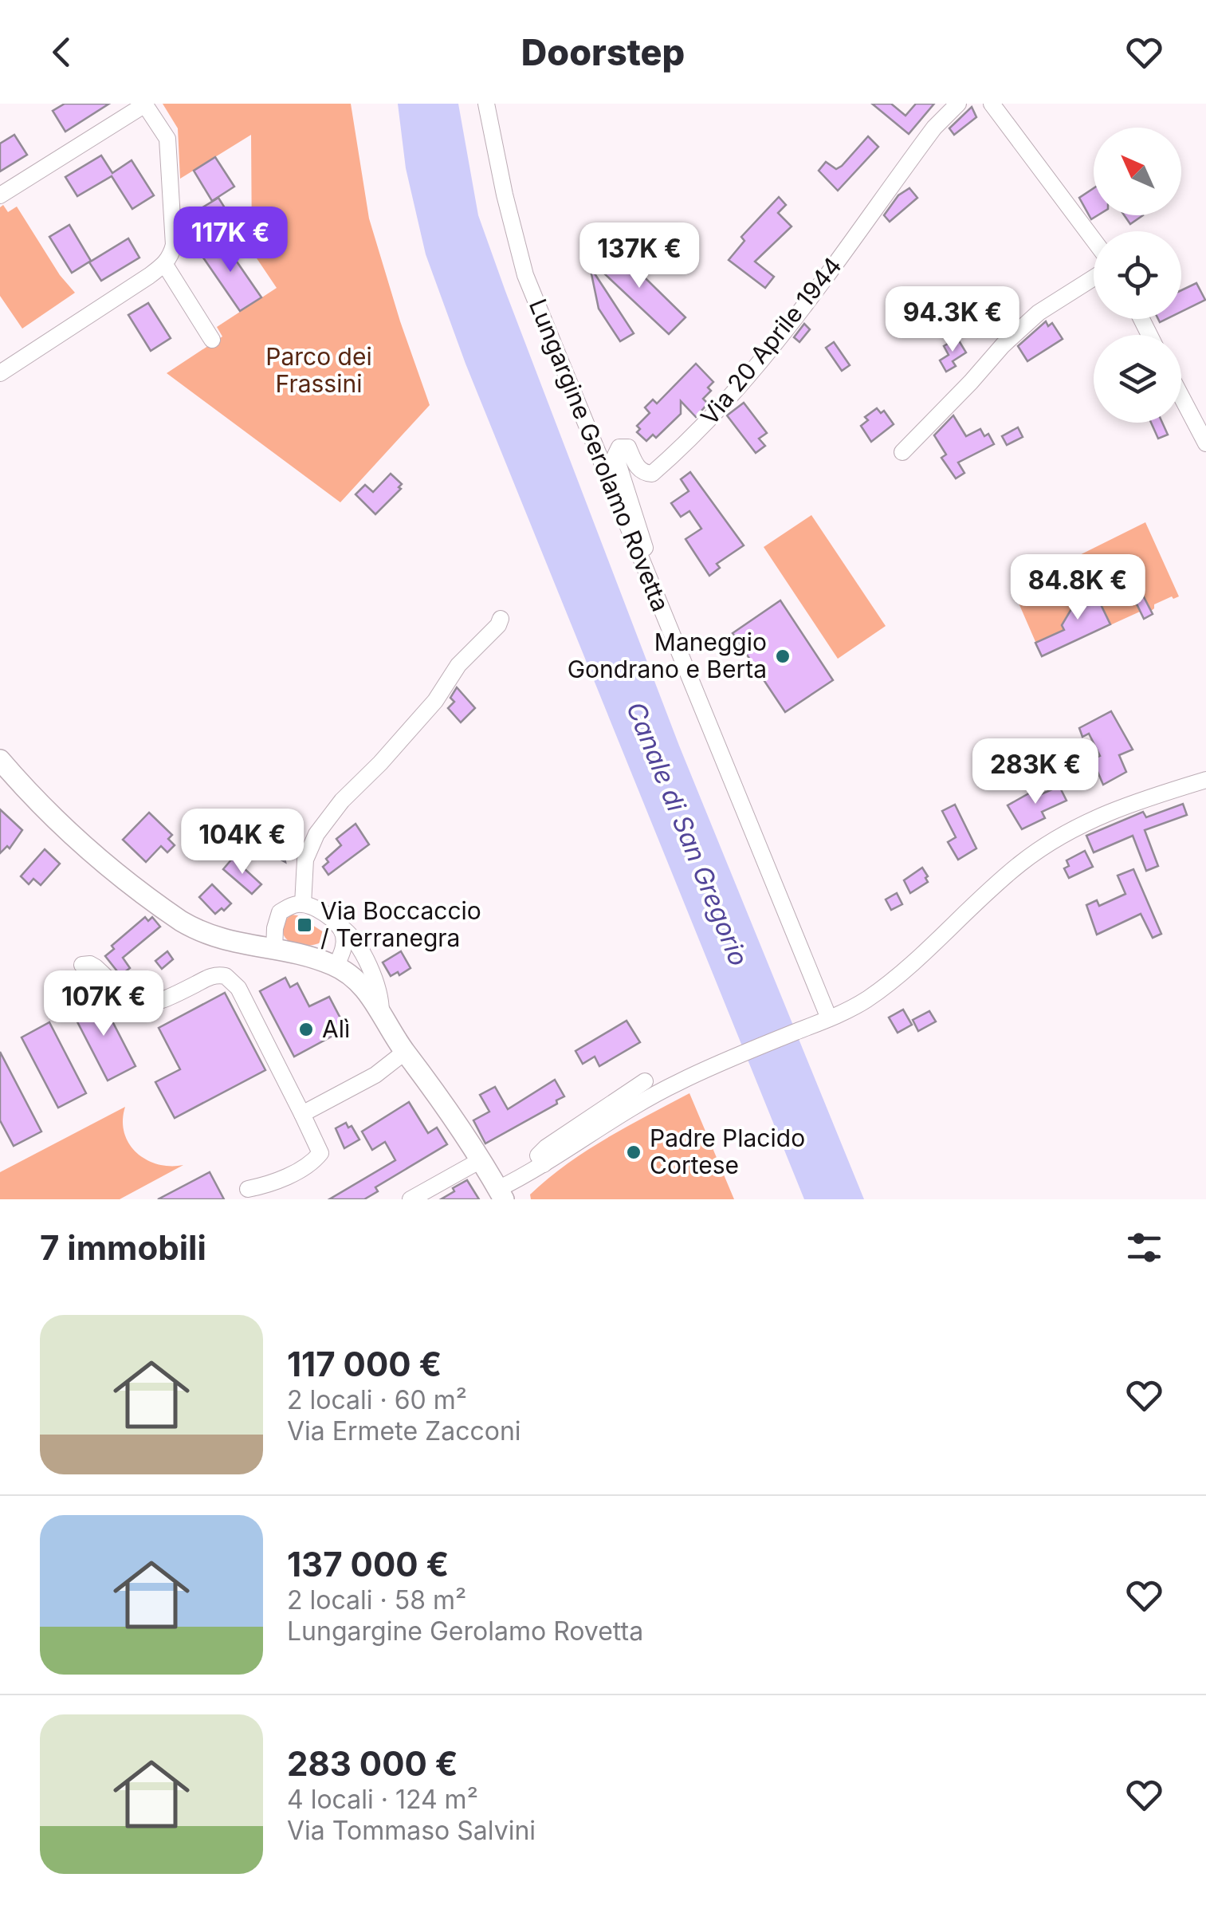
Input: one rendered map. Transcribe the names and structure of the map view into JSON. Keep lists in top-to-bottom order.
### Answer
{
  "streets": {
    "street": ["Via 20 Aprile 1944", "Lungargine Gerolamo Rovetta"]
  },
  "crossings": [
    ["Via 20 Aprile 1944", "Lungargine Gerolamo Rovetta"]
  ],
  "water": ["Canale di San Gregorio"],
  "parks": ["Parco dei Frassini"],
  "places": {
    "other": ["Maneggio Gondrano e Berta", "Alì", "Padre Placido Cortese"],
    "transit": ["Via Boccaccio / Terranegra"]
  },
  "north": "top left",
  "page": {
    "header": "Doorstep",
    "price": [
      "117K €",
      "137K €",
      "94.3K €",
      "84.8K €",
      "283K €",
      "104K €",
      "107K €"
    ],
    "heading": "7 immobili",
    "list": [
      {
        "name": "117 000 €",
        "note": "2 locali · 60 m² · Via Ermete Zacconi"
      },
      {
        "name": "137 000 €",
        "note": "2 locali · 58 m² · Lungargine Gerolamo Rovetta"
      },
      {
        "name": "283 000 €",
        "note": "4 locali · 124 m² · Via Tommaso Salvini"
      }
    ]
  }
}
